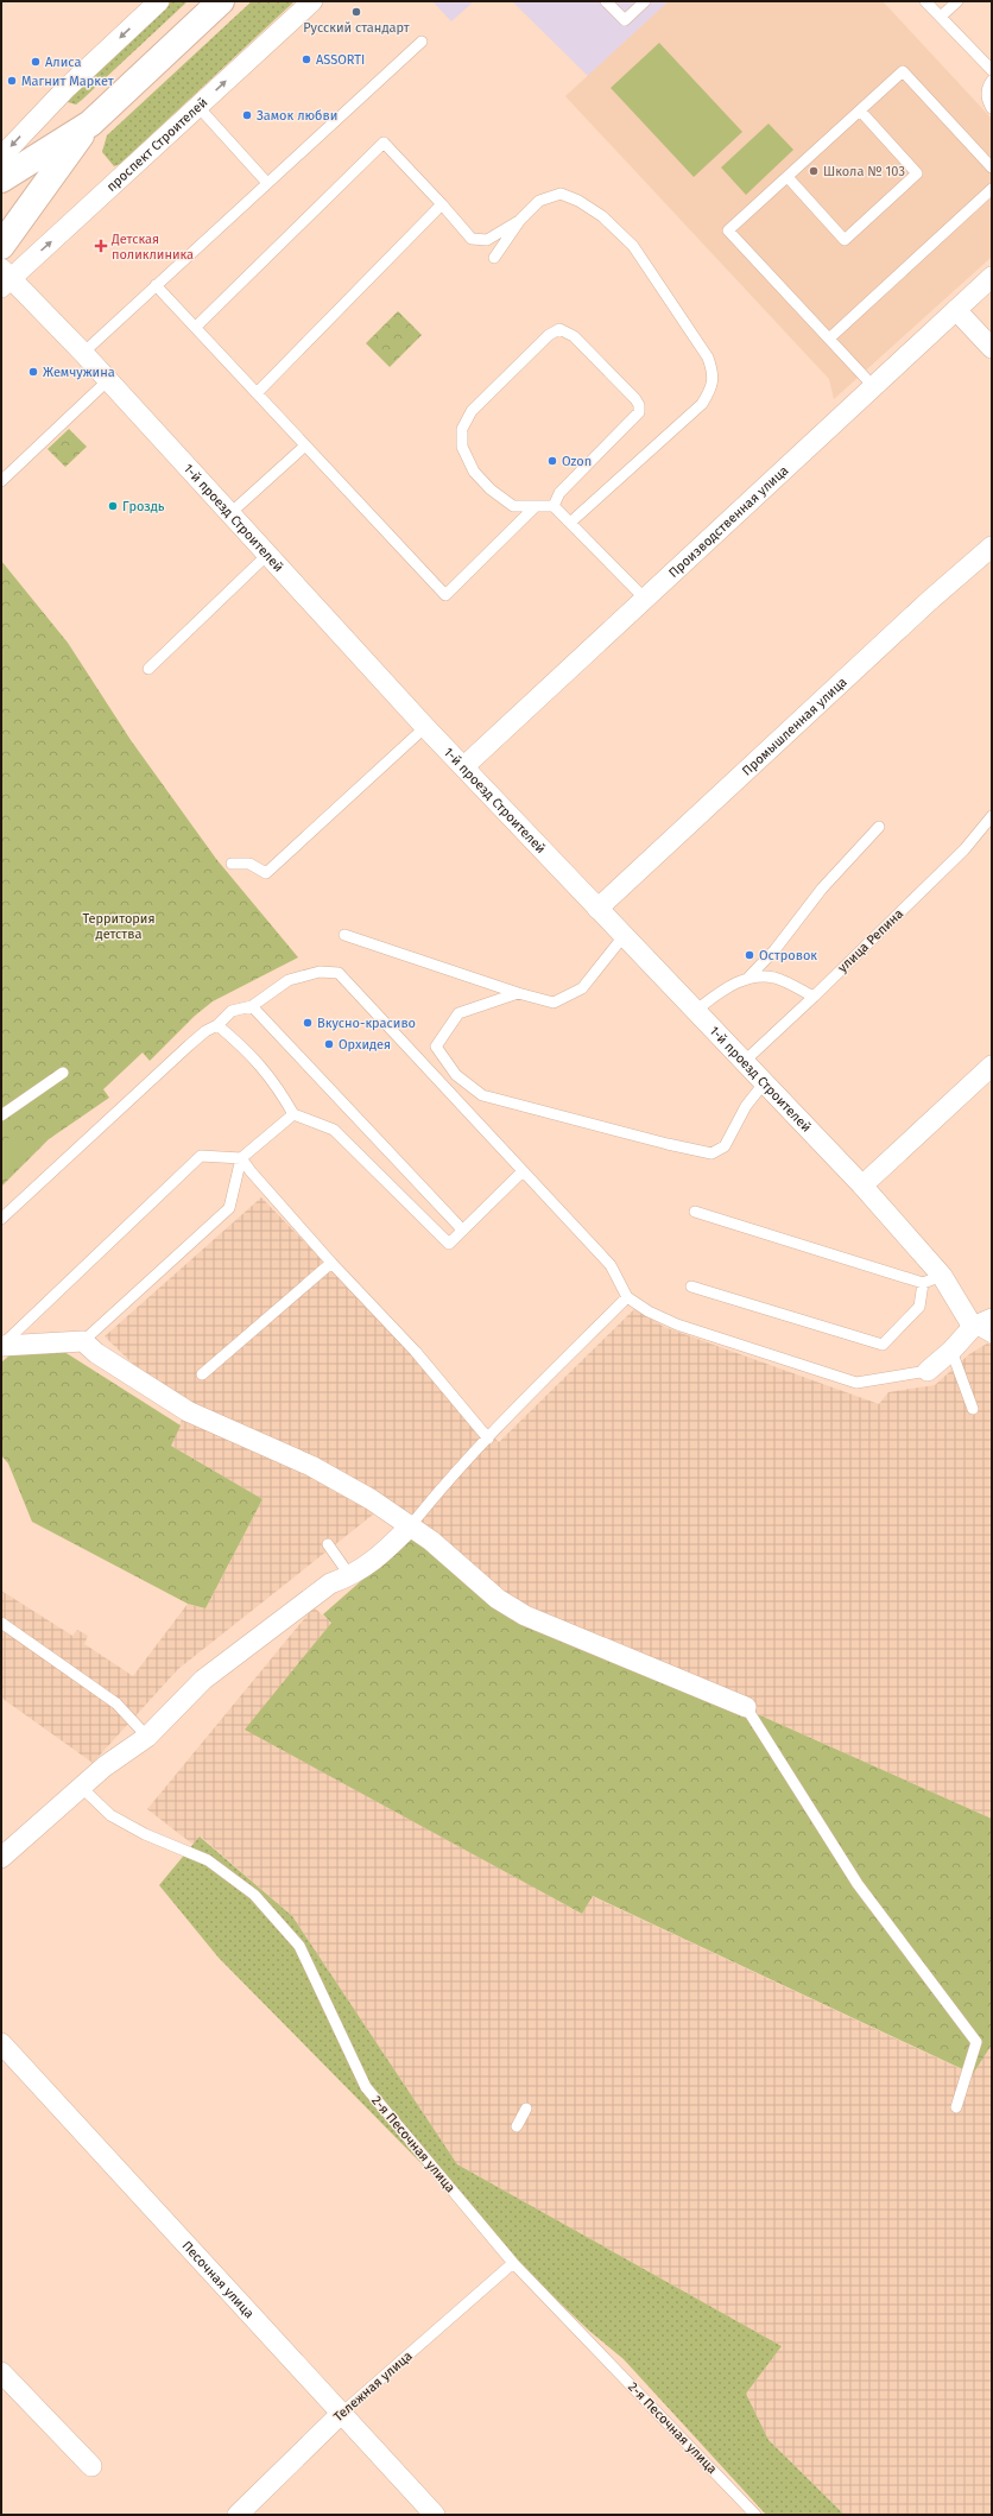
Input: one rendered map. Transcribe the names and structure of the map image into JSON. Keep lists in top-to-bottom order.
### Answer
{
  "streets": {
    "street": [
      "проспект Строителей",
      "1-й проезд Строителей",
      "Производственная улица",
      "Промышленная улица",
      "Песочная улица",
      "Тележная улица"
    ],
    "lane": ["улица Репина", "2-я Песочная улица"]
  },
  "crossings": [
    ["проспект Строителей", "1-й проезд Строителей"],
    ["1-й проезд Строителей", "Производственная улица"],
    ["1-й проезд Строителей", "Промышленная улица"],
    ["1-й проезд Строителей", "улица Репина"],
    ["2-я Песочная улица", "Тележная улица"],
    ["Песочная улица", "Тележная улица"]
  ],
  "parks": ["Территория детства"],
  "places": {
    "other": [
      "Русский стандарт",
      "ASSORTI",
      "Алиса",
      "Магнит Маркет",
      "Замок любви",
      "Школа № 103",
      "Жемчужина",
      "Ozon",
      "Гроздь",
      "Островок",
      "Вкусно-красиво",
      "Орхидея"
    ],
    "health": ["Детская поликлиника"]
  }
}
